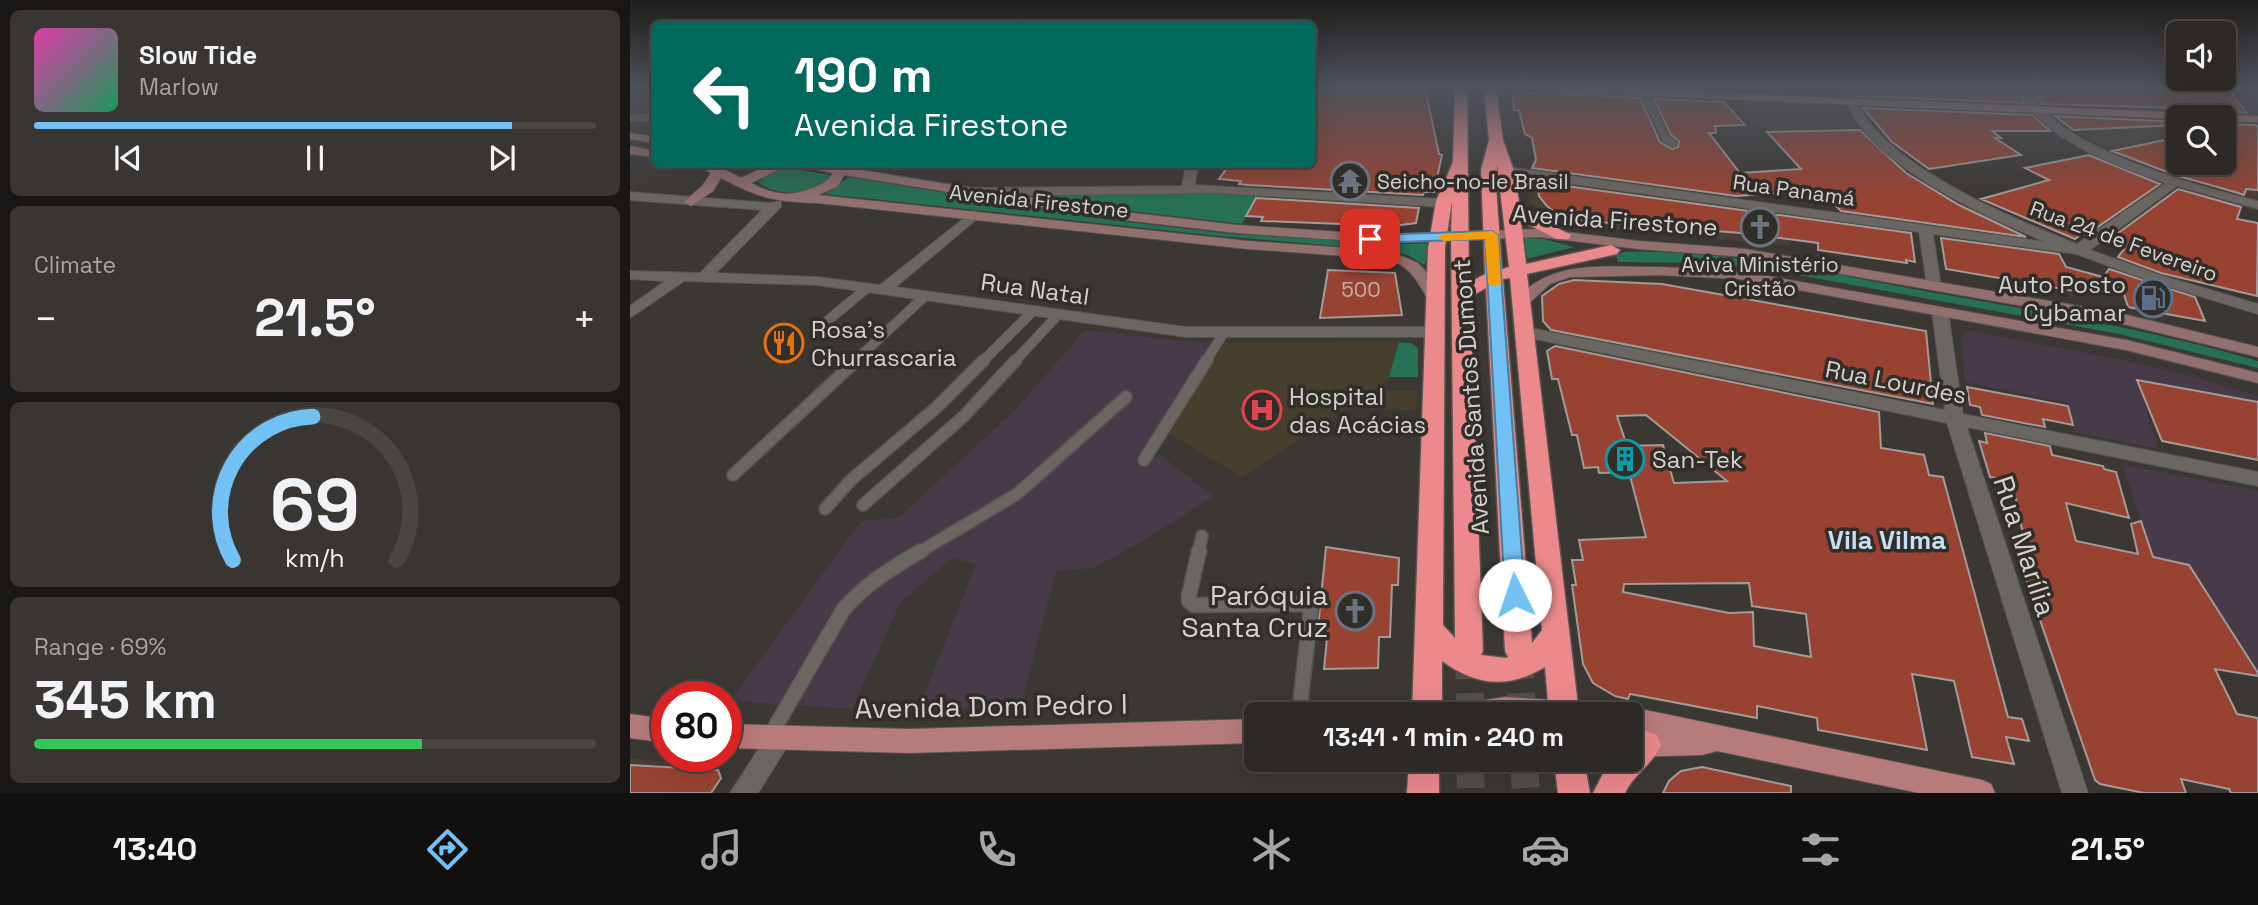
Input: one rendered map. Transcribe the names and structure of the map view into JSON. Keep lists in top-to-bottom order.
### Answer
{
  "streets": {
    "highway": ["Avenida Santos Dumont"],
    "main road": ["Avenida Firestone", "Avenida Dom Pedro I"],
    "street": [
      "Rua Panamá",
      "Rua 24 de Fevereiro",
      "Rua Natal",
      "Rua Lourdes",
      "Rua Marília"
    ]
  },
  "crossings": [
    ["Rua Panamá", "Rua 24 de Fevereiro"],
    ["Rua Panamá", "Avenida Santos Dumont"],
    ["Avenida Firestone", "Avenida Santos Dumont"],
    ["Avenida Firestone", "Rua Marília"],
    ["Rua Natal", "Avenida Santos Dumont"],
    ["Rua Lourdes", "Avenida Santos Dumont"],
    ["Rua Lourdes", "Rua Marília"]
  ],
  "districts": ["Vila Vilma"],
  "places": {
    "temple": ["Seicho-no-Ie Brasil"],
    "church": ["Aviva Ministério Cristão", "Paróquia Santa Cruz"],
    "fuel station": ["Auto Posto Cybamar"],
    "restaurant": ["Rosa's Churrascaria"],
    "hospital": ["Hospital das Acácias"],
    "building": ["San-Tek"]
  },
  "house_numbers": ["500"],
  "page": {
    "turn": ["190 m", "Avenida Firestone"],
    "song": ["Slow Tide", "Marlow"],
    "tile": [
      "Climate",
      ["Range · 69%", "345 km"]
    ],
    "heat": ["−", "21.5°", "+"],
    "limit": "80",
    "trip": "13:41 · 1 min · 240 m",
    "tabs": ["13:40", "21.5°"],
    "gauge": ["69", "km/h"]
  }
}
